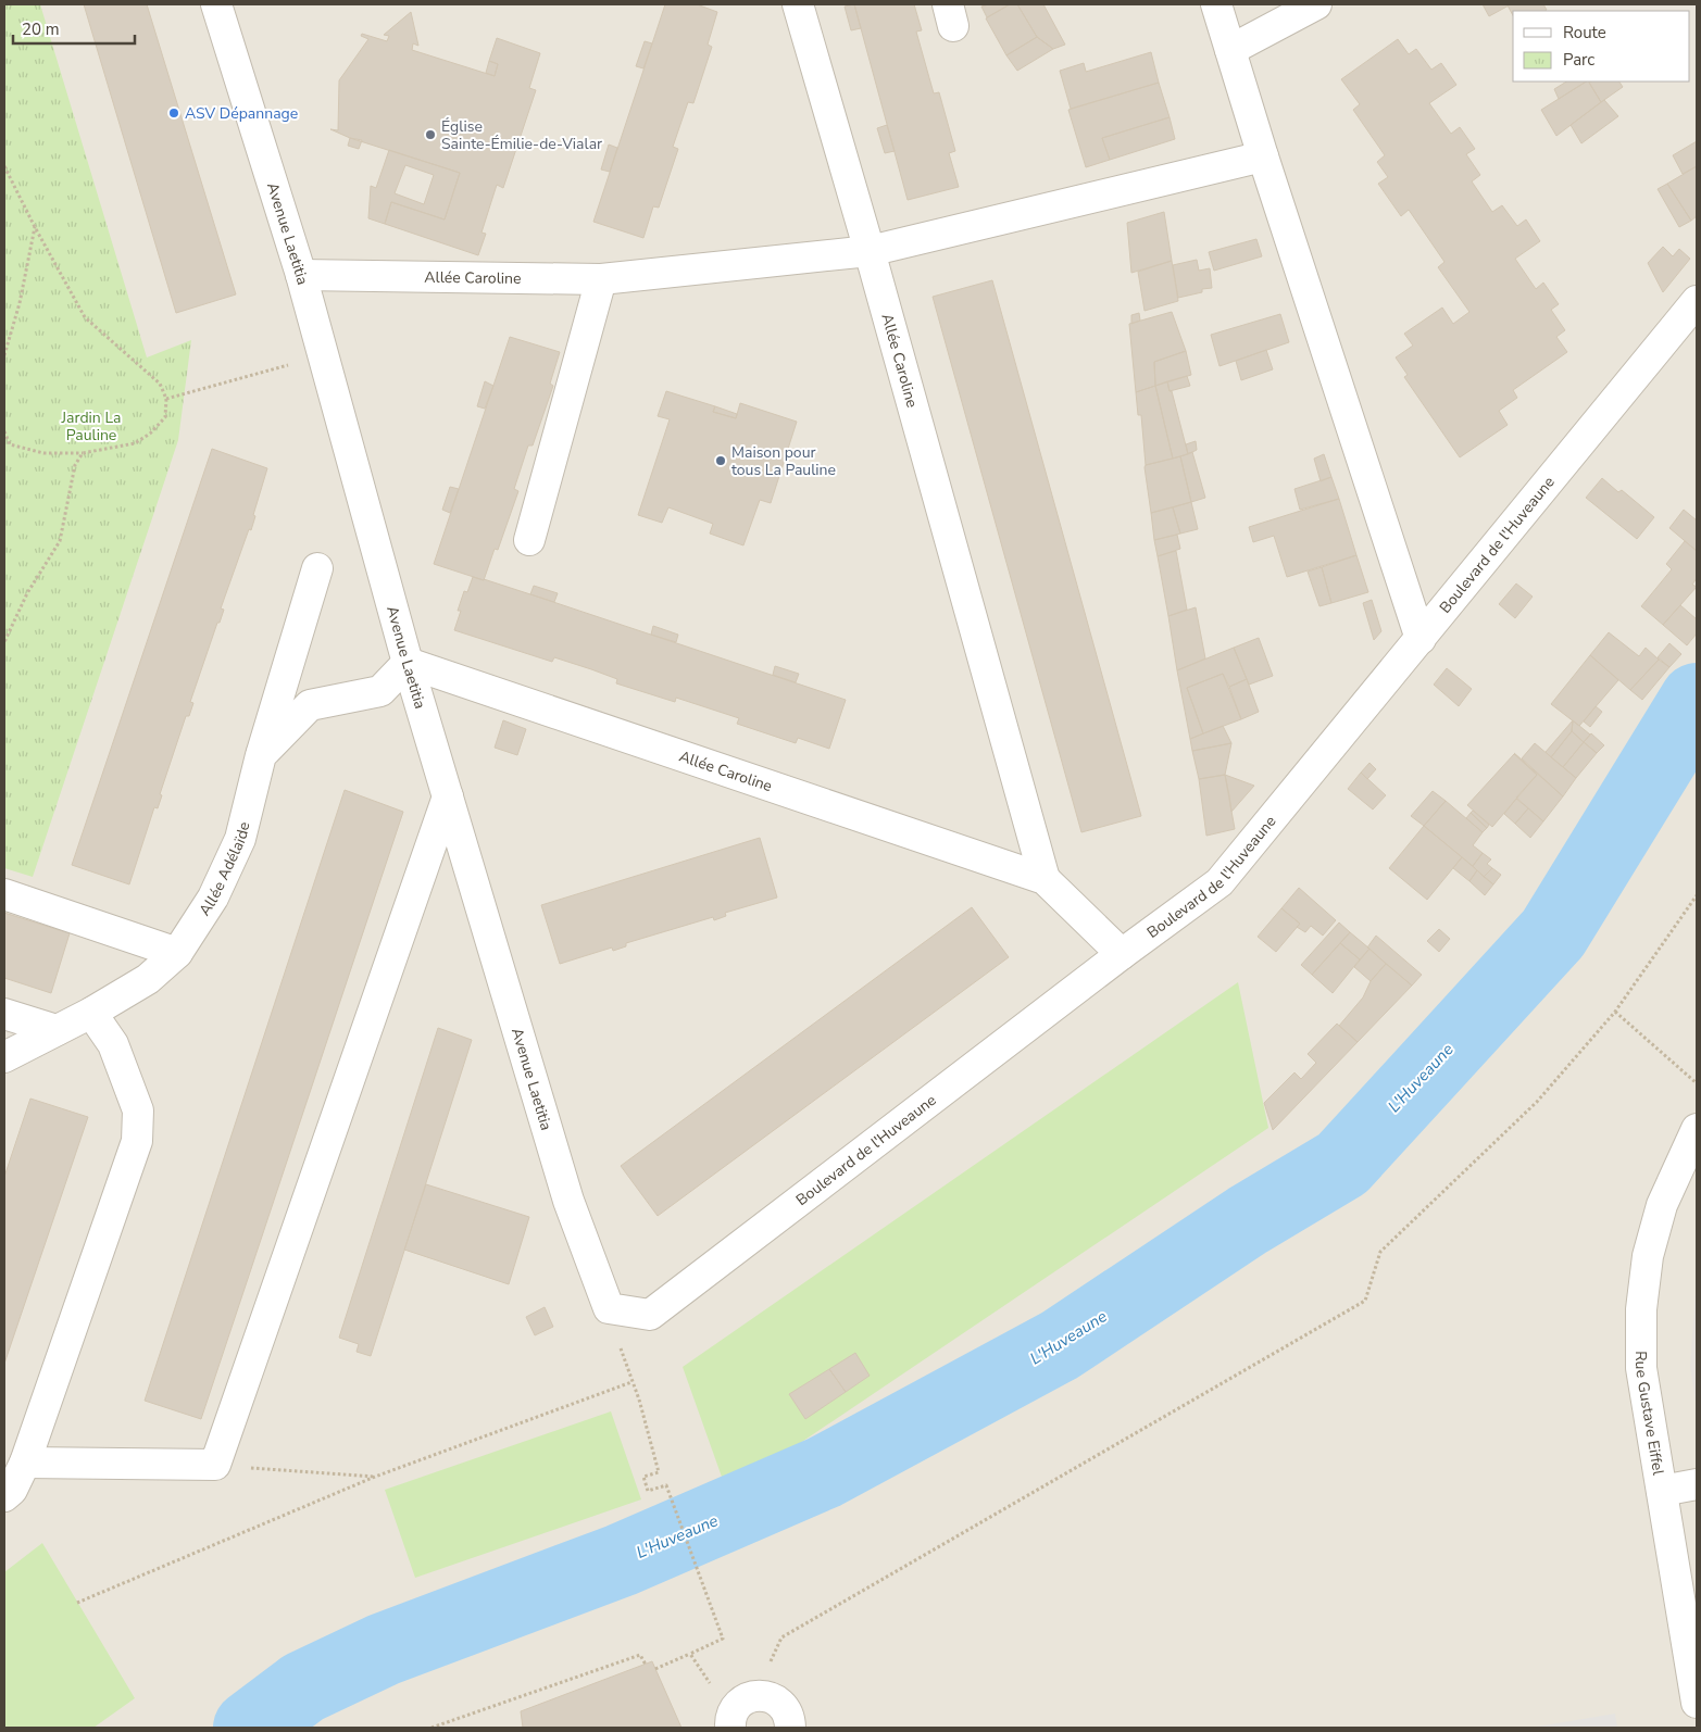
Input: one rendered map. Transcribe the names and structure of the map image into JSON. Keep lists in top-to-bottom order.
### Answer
{
  "streets": {
    "street": [
      "Avenue Laetitia",
      "Allée Caroline",
      "Boulevard de l'Huveaune",
      "Allée Adélaïde",
      "Rue Gustave Eiffel"
    ]
  },
  "crossings": [
    ["Avenue Laetitia", "Allée Caroline"],
    ["Avenue Laetitia", "Boulevard de l'Huveaune"],
    ["Avenue Laetitia", "Allée Adélaïde"],
    ["Allée Caroline", "Boulevard de l'Huveaune"],
    ["Allée Caroline", "Allée Adélaïde"]
  ],
  "water": ["L'Huveaune"],
  "parks": ["Jardin La Pauline"],
  "places": ["ASV Dépannage", "Église Sainte-Émilie-de-Vialar", "Maison pour tous La Pauline"],
  "legend": ["Route", "Parc"],
  "scale_bar": "20 m"
}
